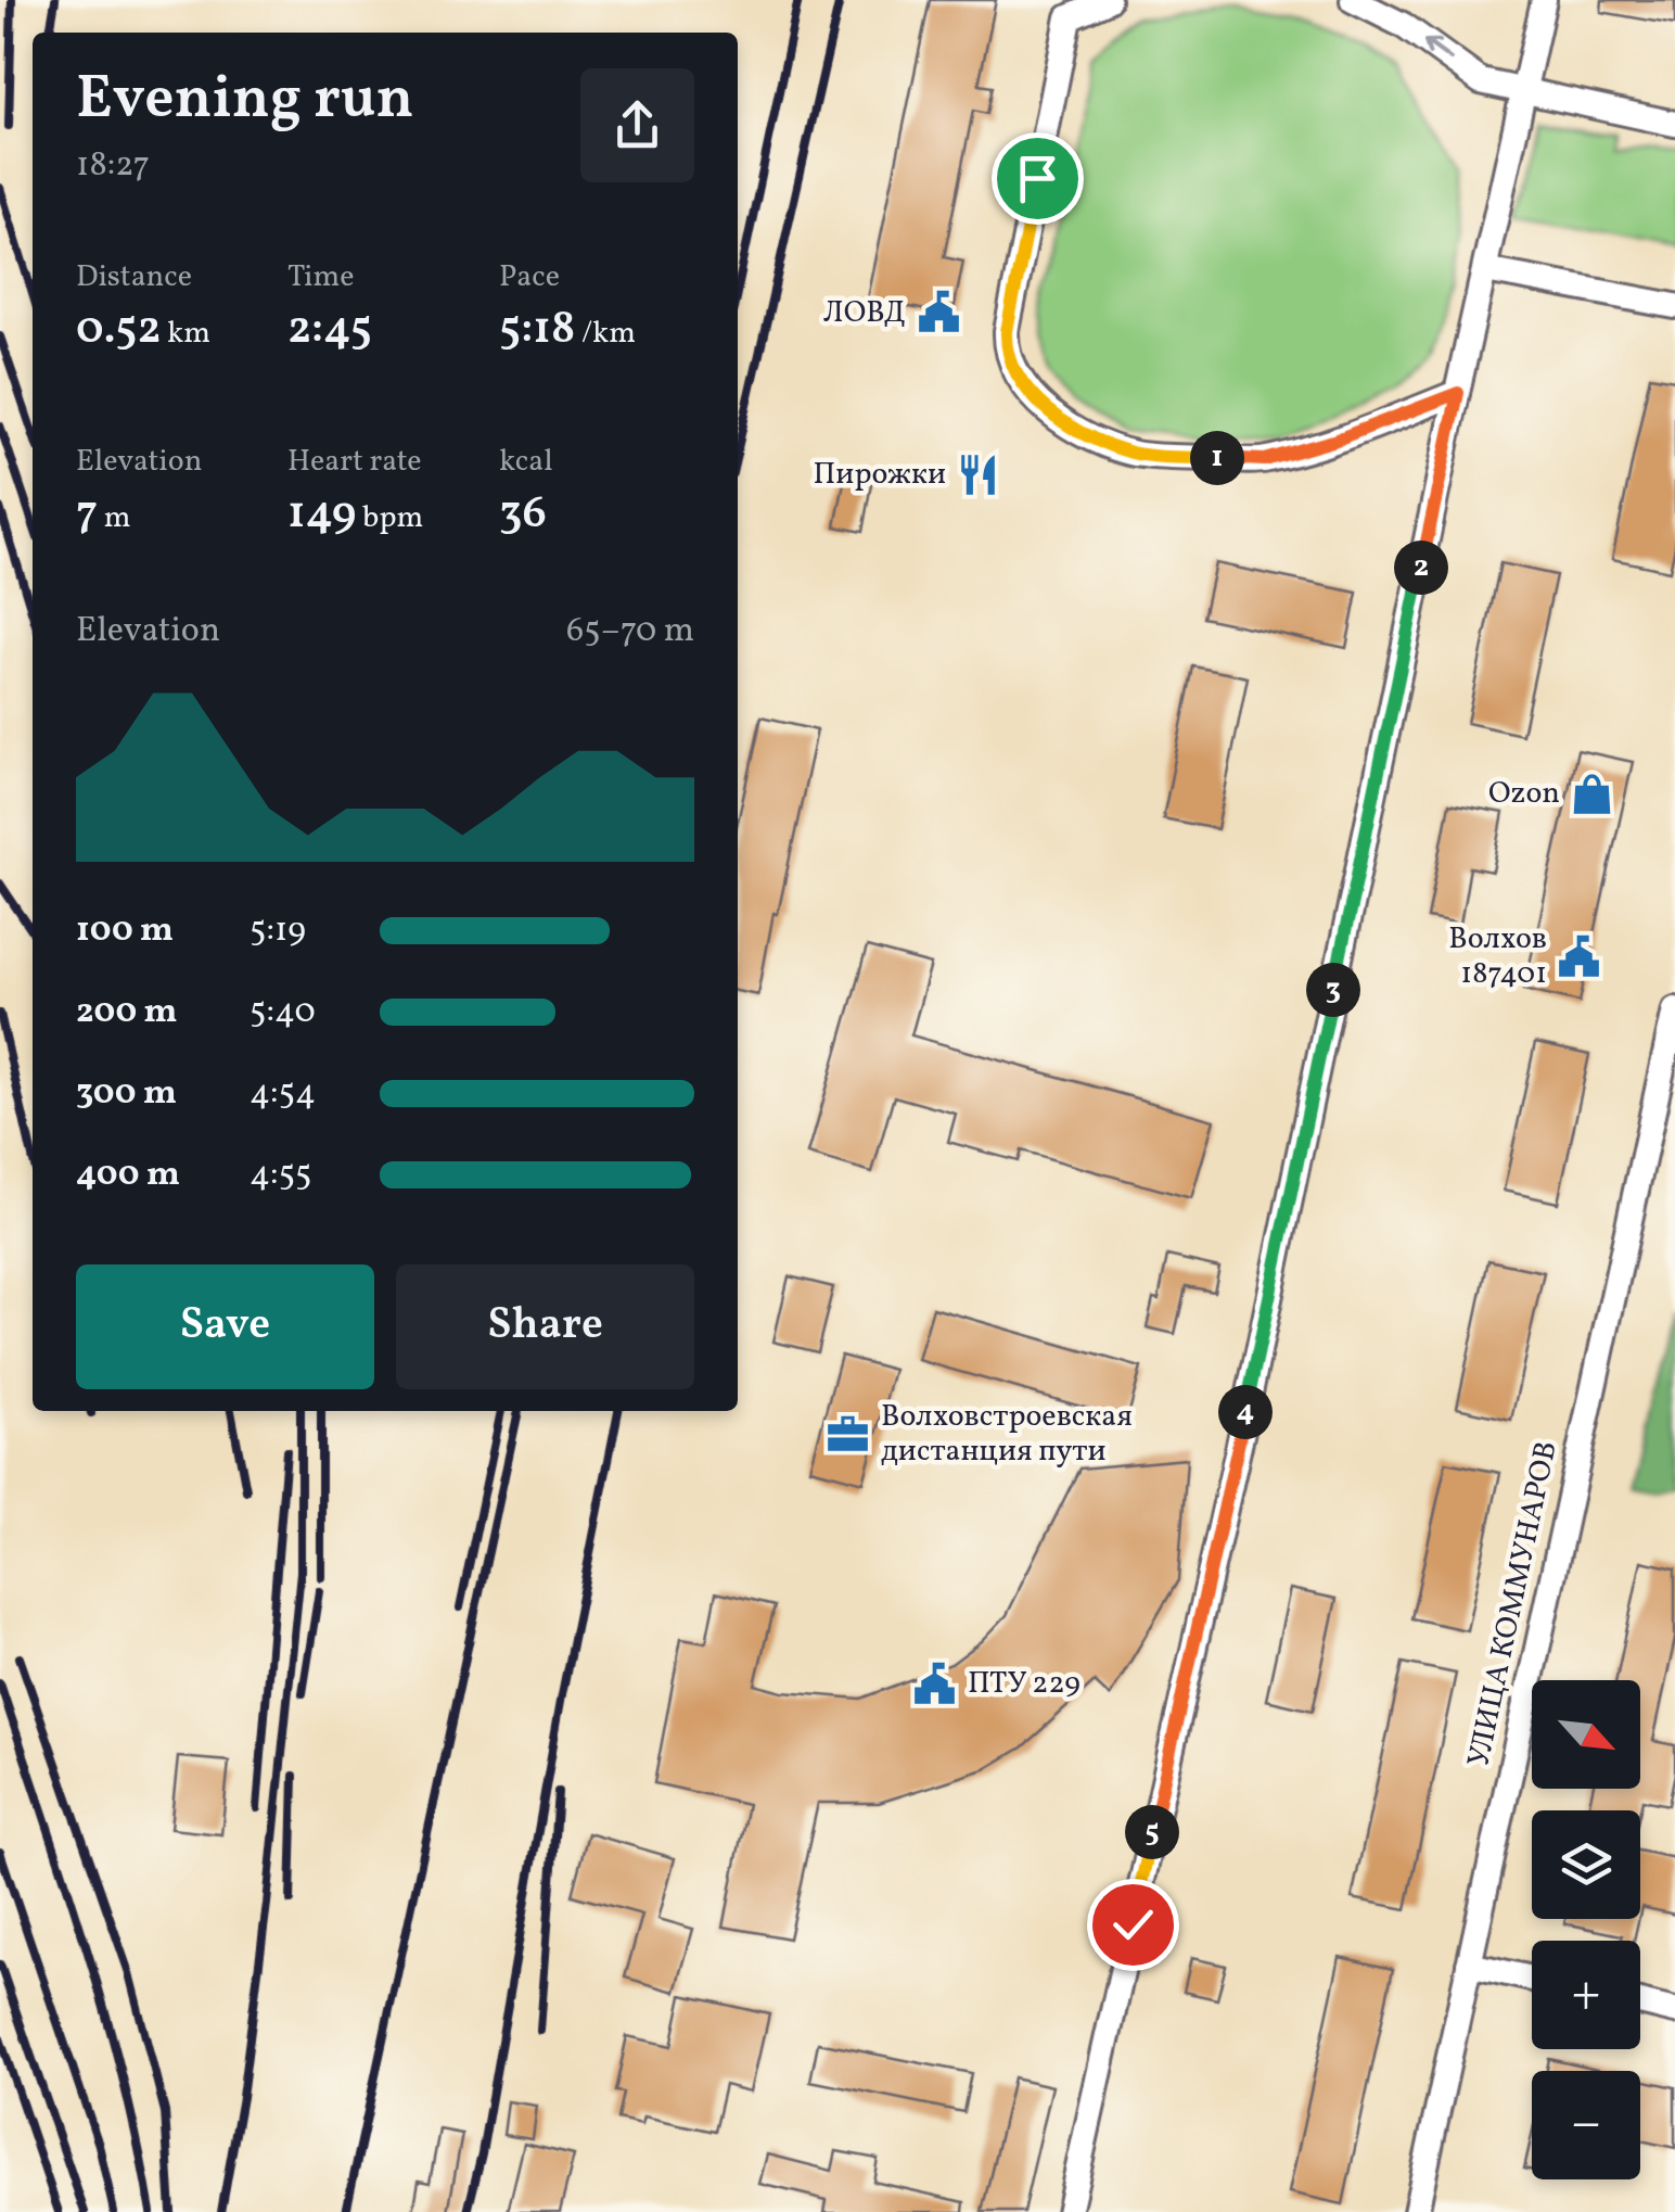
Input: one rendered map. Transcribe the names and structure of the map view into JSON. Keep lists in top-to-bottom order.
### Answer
{
  "streets": {
    "street": ["УЛИЦА КОММУНАРОВ"]
  },
  "places": {
    "public building": ["ЛОВД", "Волхов 187401", "ПТУ 229"],
    "restaurant": ["Пирожки"],
    "shop": ["Ozon"],
    "office": ["Волховстроевская дистанция пути"]
  },
  "north": "bottom right",
  "page": {
    "heading": ["Evening run", "18:27"],
    "stats": [
      ["Distance", "0.52 km"],
      ["Time", "2:45"],
      ["Pace", "5:18 /km"],
      ["Elevation", "7 m"],
      ["Heart rate", "149 bpm"],
      ["kcal", "36"]
    ],
    "pins": [
      "1",
      "2",
      "3",
      "4",
      "5"
    ],
    "chart": ["Elevation", "65–70 m"],
    "list": [
      {
        "name": "100 m",
        "note": "5:19"
      },
      {
        "name": "200 m",
        "note": "5:40"
      },
      {
        "name": "300 m",
        "note": "4:54"
      },
      {
        "name": "400 m",
        "note": "4:55"
      }
    ],
    "buttons": ["Save", "Share"],
    "map_buttons": ["+", "−"]
  }
}
